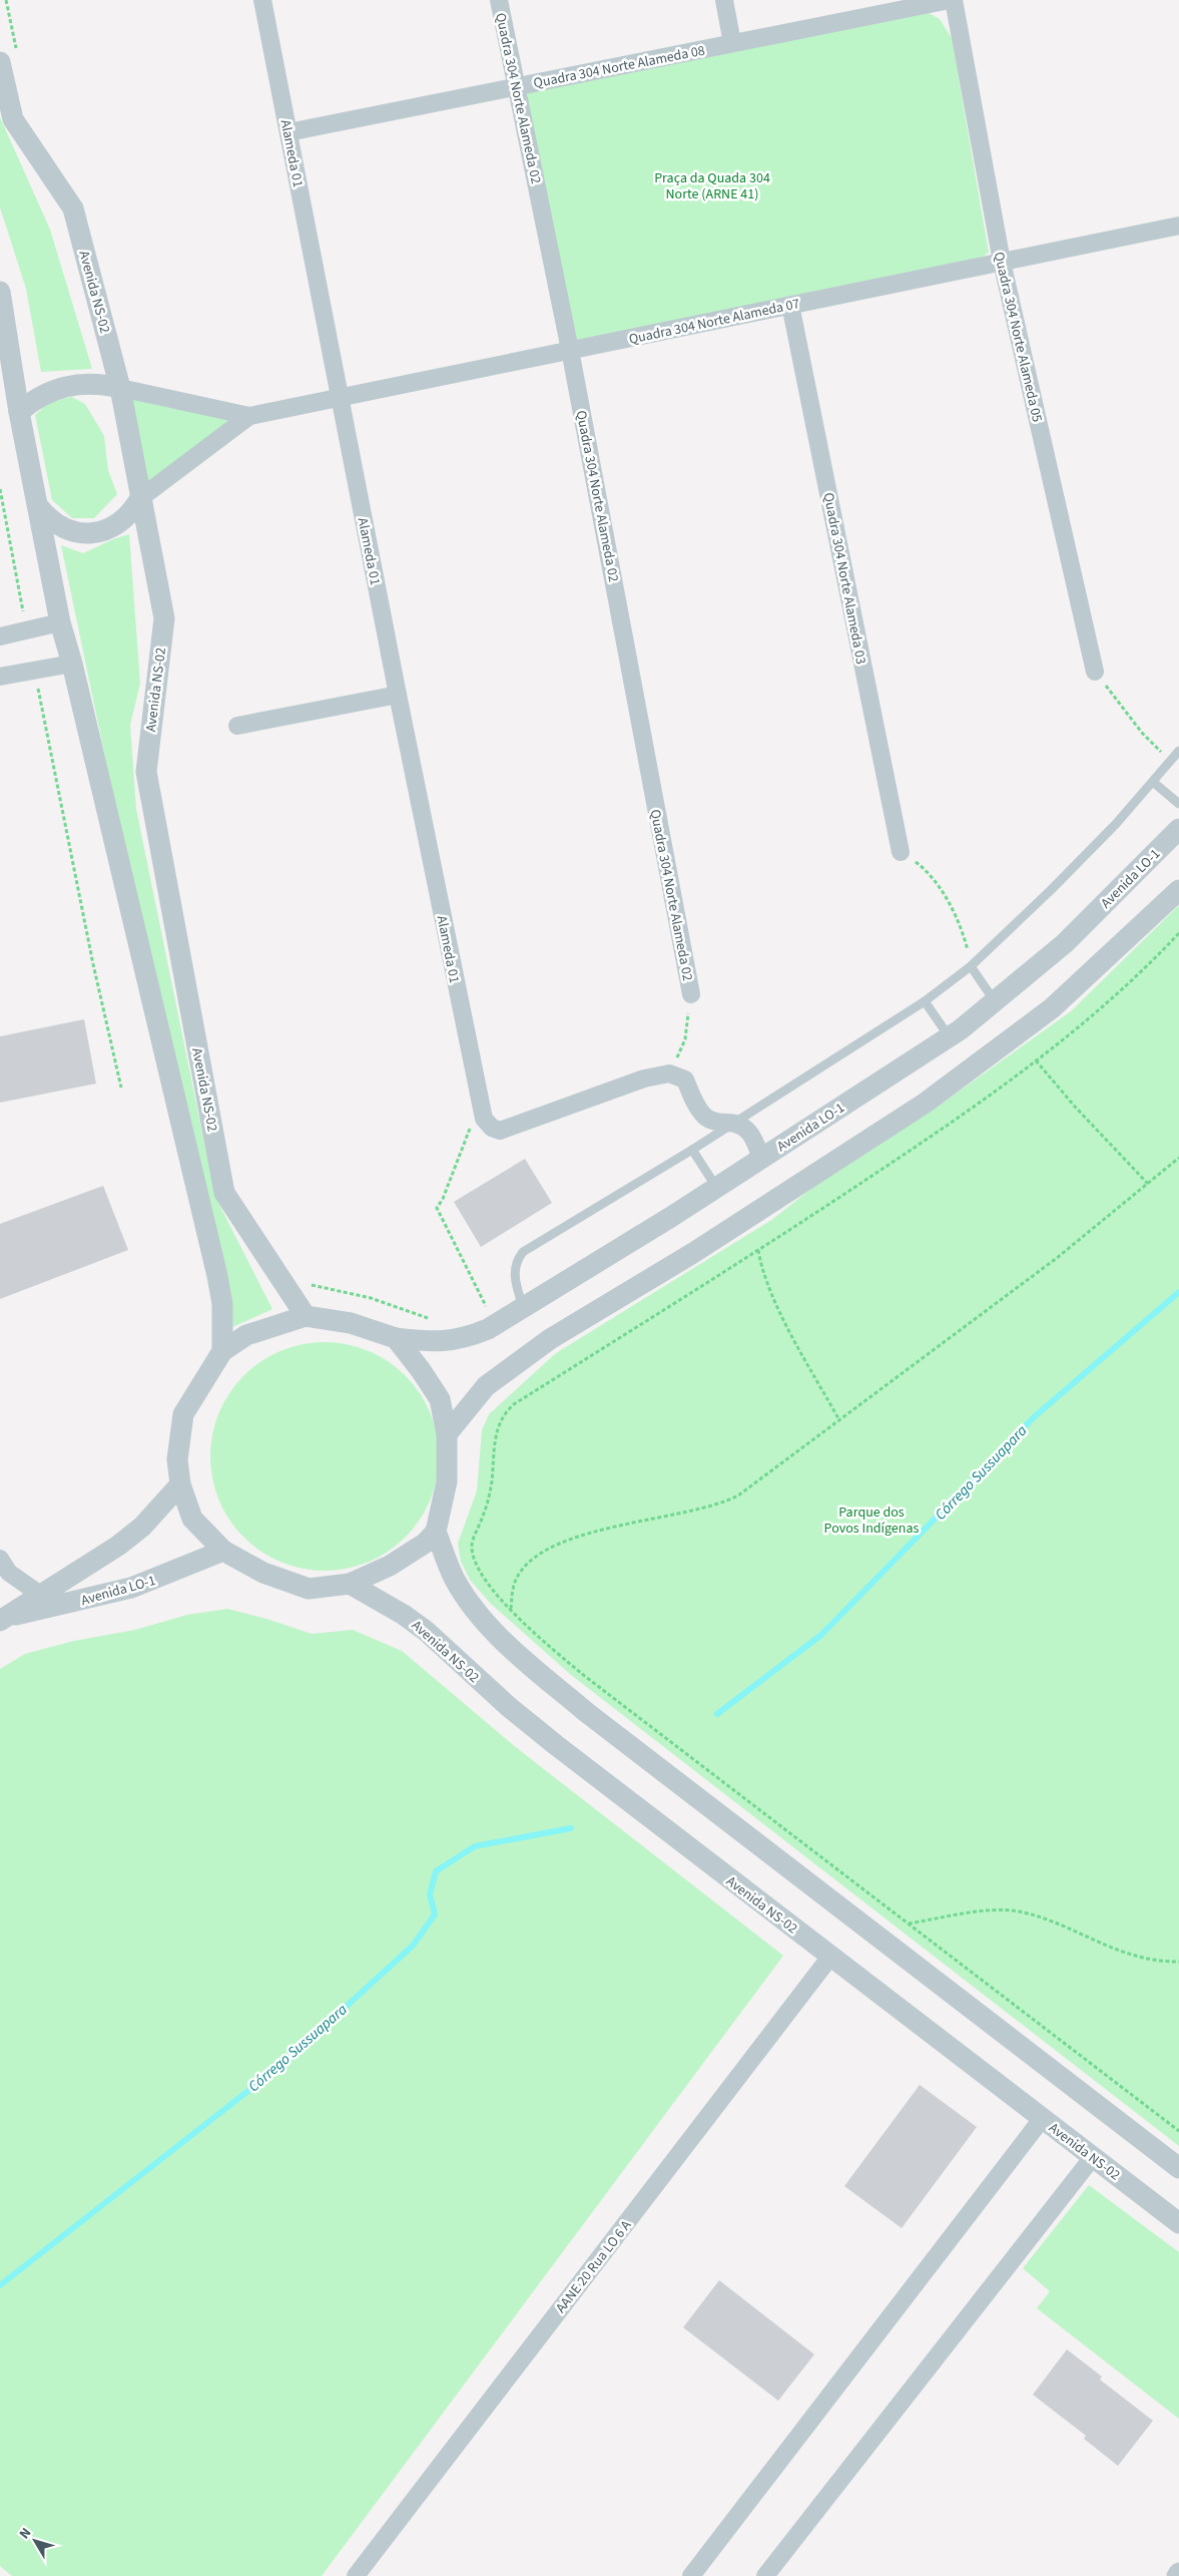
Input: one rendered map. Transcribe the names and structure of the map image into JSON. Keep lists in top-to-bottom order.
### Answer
{
  "streets": {
    "street": [
      "Quadra 304 Norte Alameda 08",
      "Quadra 304 Norte Alameda 02",
      "Alameda 01",
      "Avenida NS-02",
      "Quadra 304 Norte Alameda 07",
      "Quadra 304 Norte Alameda 05",
      "Quadra 304 Norte Alameda 03",
      "Avenida LO-1",
      "AANE 20 Rua LO 6 A"
    ]
  },
  "crossings": [
    ["Quadra 304 Norte Alameda 08", "Quadra 304 Norte Alameda 02"],
    ["Quadra 304 Norte Alameda 08", "Alameda 01"],
    ["Quadra 304 Norte Alameda 08", "Quadra 304 Norte Alameda 05"],
    ["Quadra 304 Norte Alameda 02", "Quadra 304 Norte Alameda 07"],
    ["Alameda 01", "Quadra 304 Norte Alameda 07"],
    ["Avenida NS-02", "Quadra 304 Norte Alameda 07"],
    ["Avenida NS-02", "Avenida LO-1"],
    ["Avenida NS-02", "AANE 20 Rua LO 6 A"],
    ["Quadra 304 Norte Alameda 07", "Quadra 304 Norte Alameda 05"],
    ["Quadra 304 Norte Alameda 07", "Quadra 304 Norte Alameda 03"]
  ],
  "water": ["Córrego Sussuapara"],
  "parks": ["Praça da Quada 304 Norte (ARNE 41)", "Parque dos Povos Indígenas"],
  "north": "top left"
}
